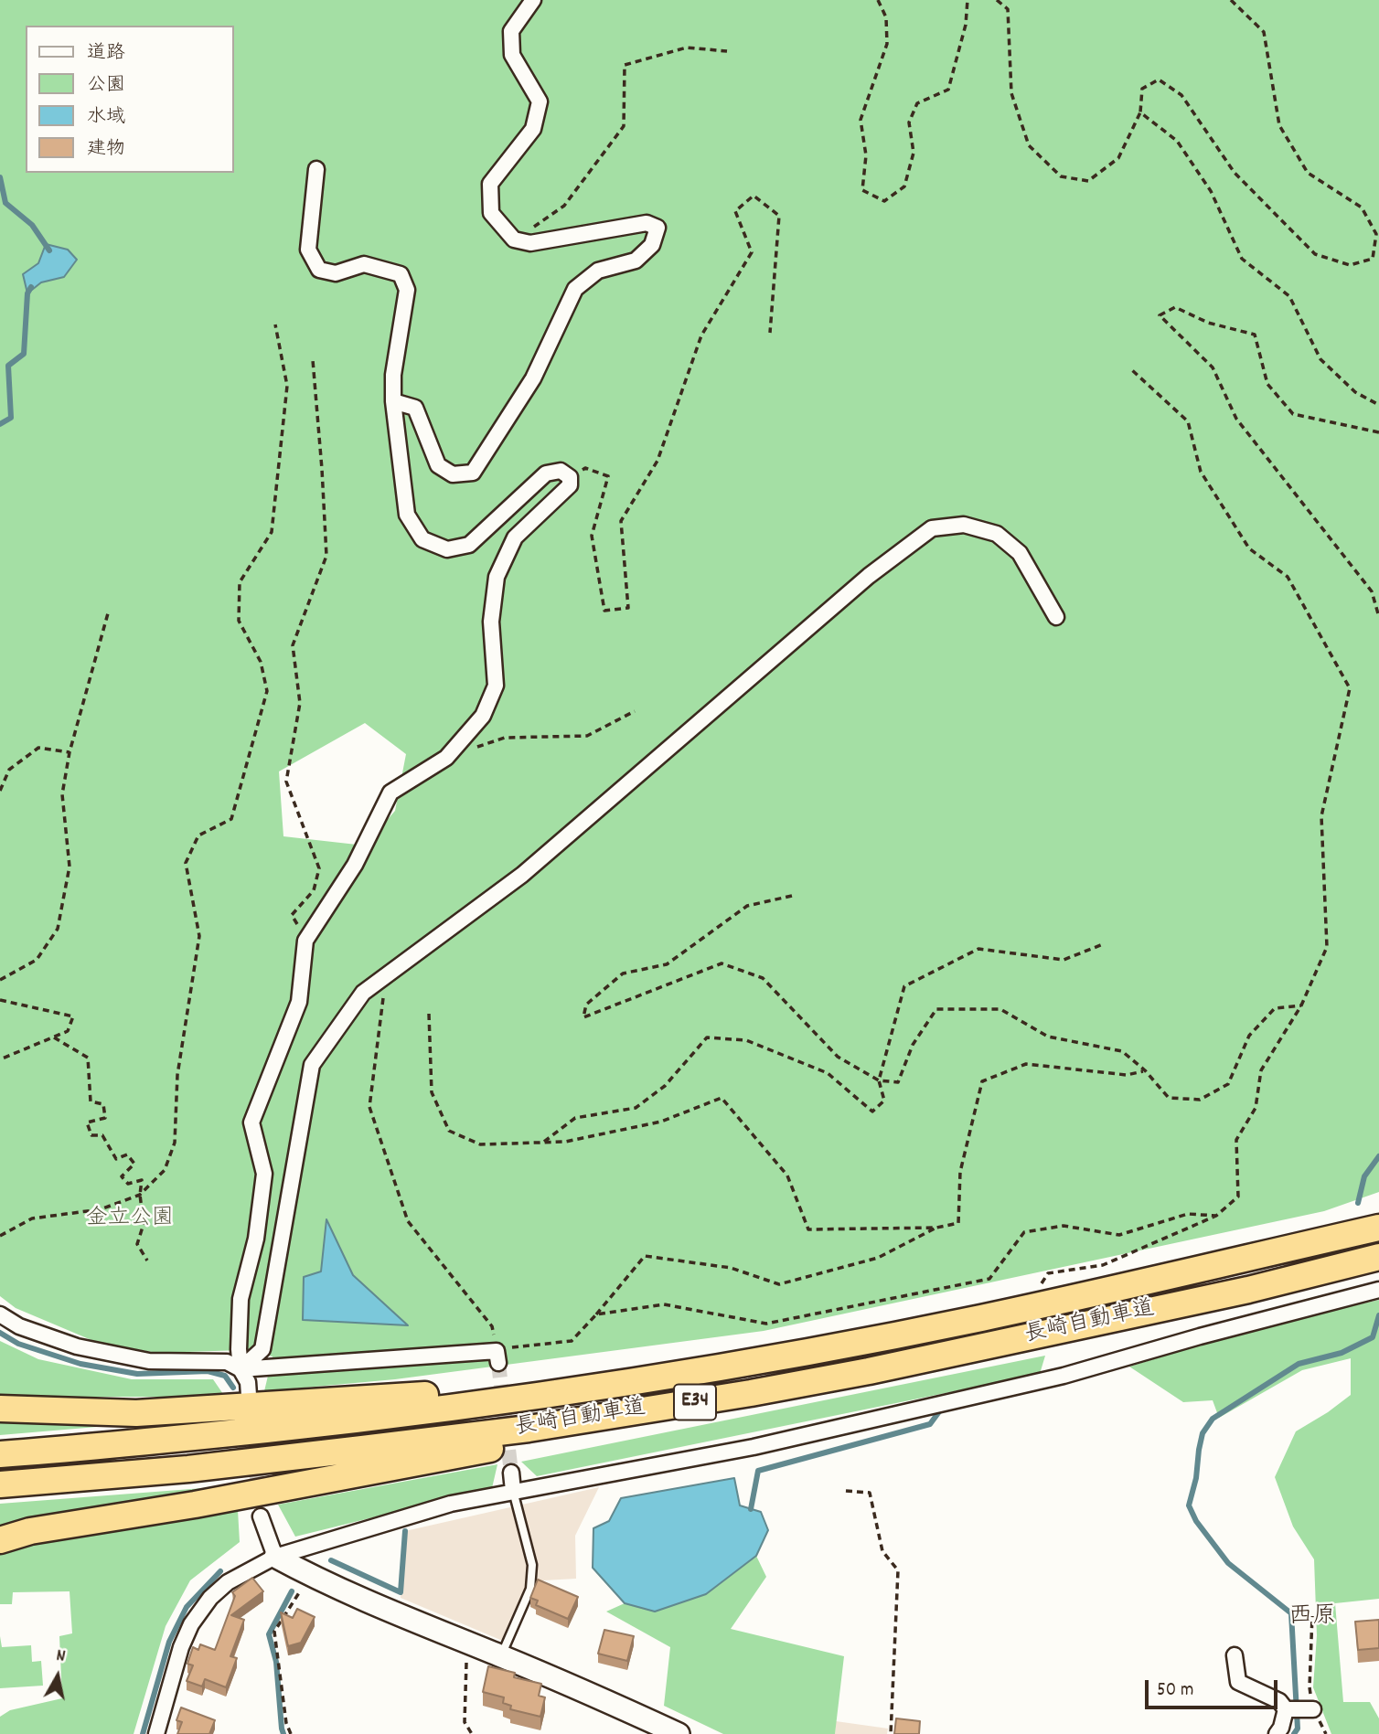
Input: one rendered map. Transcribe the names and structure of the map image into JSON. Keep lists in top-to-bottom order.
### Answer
{
  "streets": {
    "highway": ["長崎自動車道", "E34"]
  },
  "districts": ["西原"],
  "parks": ["金立公園"],
  "legend": [
    "道路",
    "公園",
    "水域",
    "建物"
  ],
  "scale_bar": "50 m",
  "north": "top"
}
